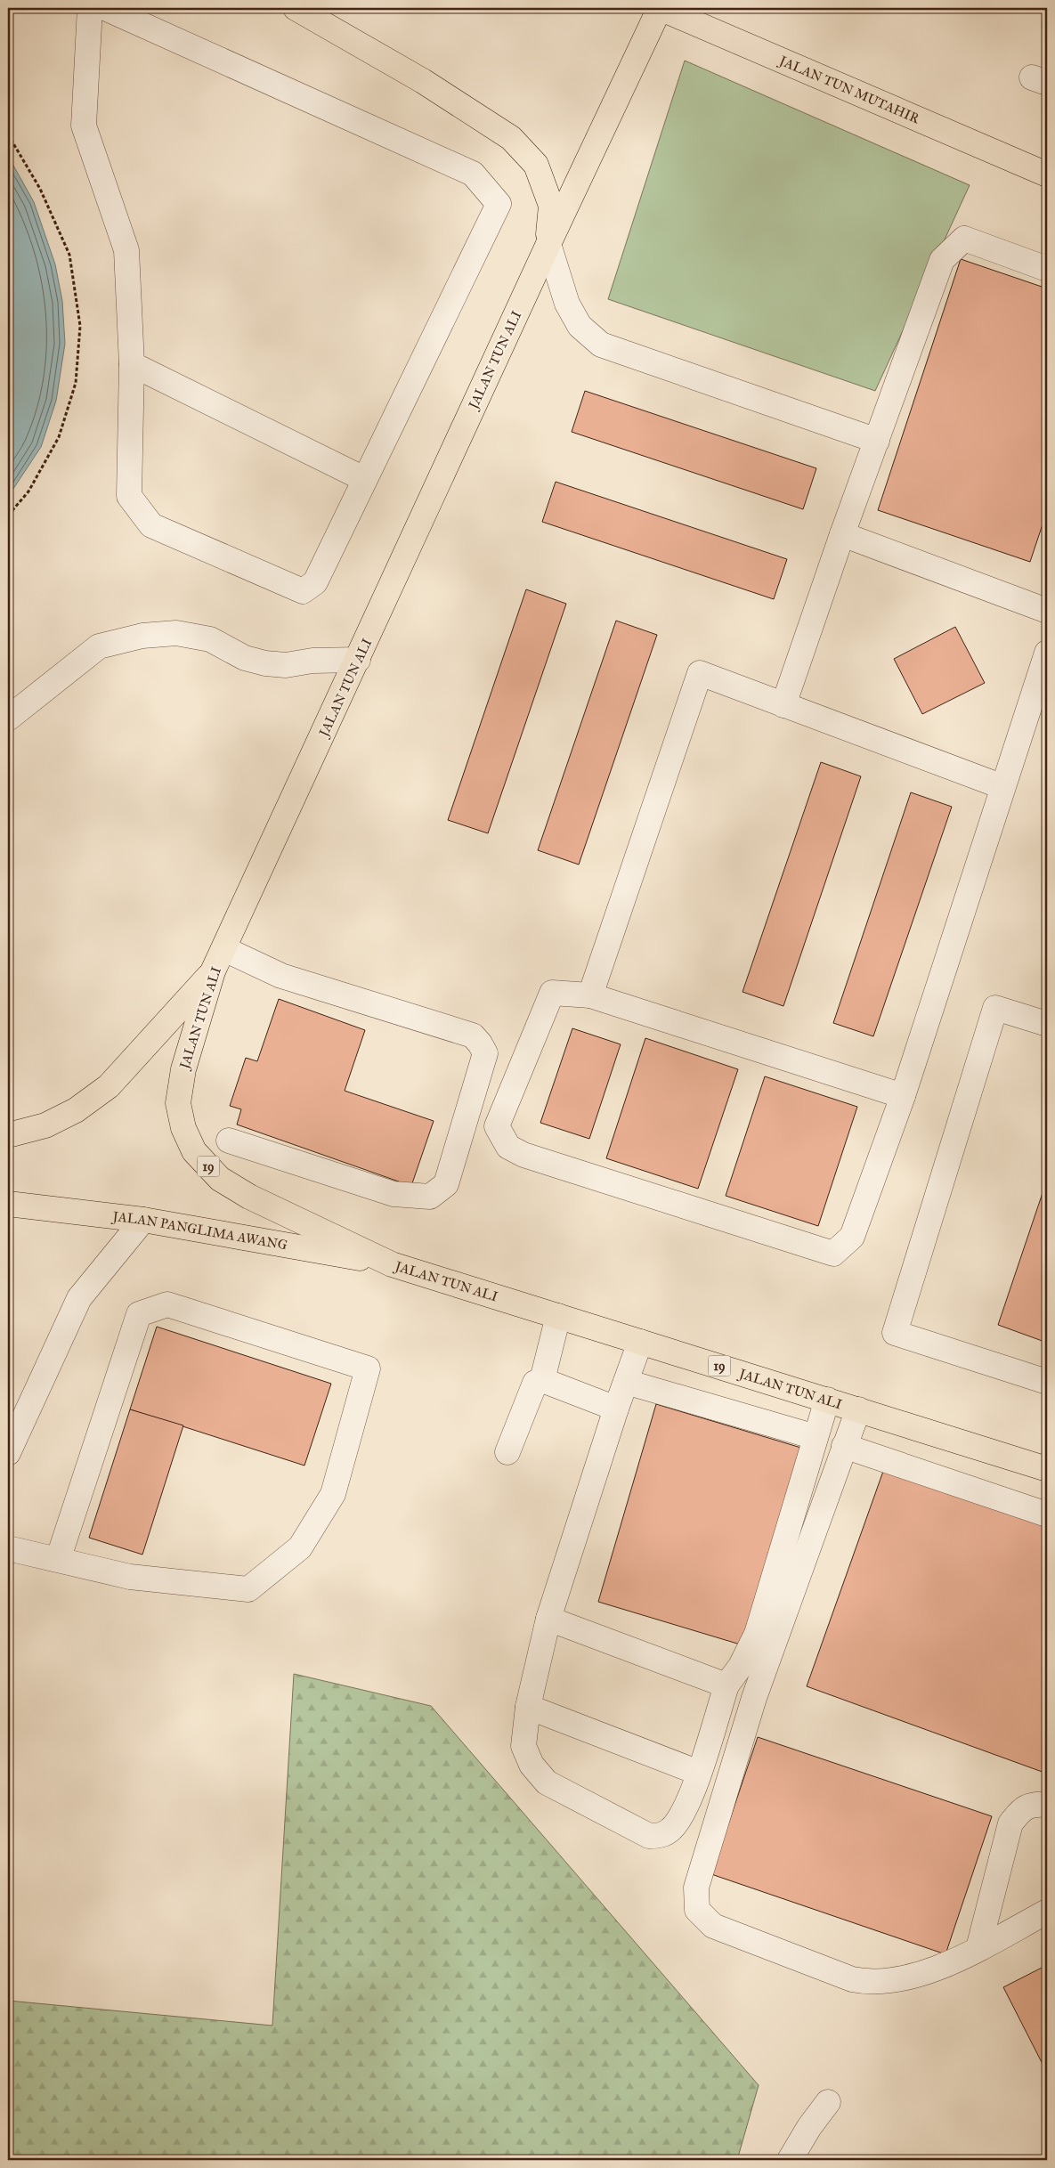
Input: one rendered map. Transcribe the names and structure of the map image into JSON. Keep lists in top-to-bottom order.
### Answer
{
  "streets": {
    "main road": [
      "JALAN TUN MUTAHIR",
      "JALAN TUN ALI",
      "19",
      "JALAN PANGLIMA AWANG"
    ]
  },
  "crossings": [
    ["JALAN TUN MUTAHIR", "JALAN TUN ALI"],
    ["JALAN TUN ALI", "JALAN PANGLIMA AWANG"]
  ]
}
